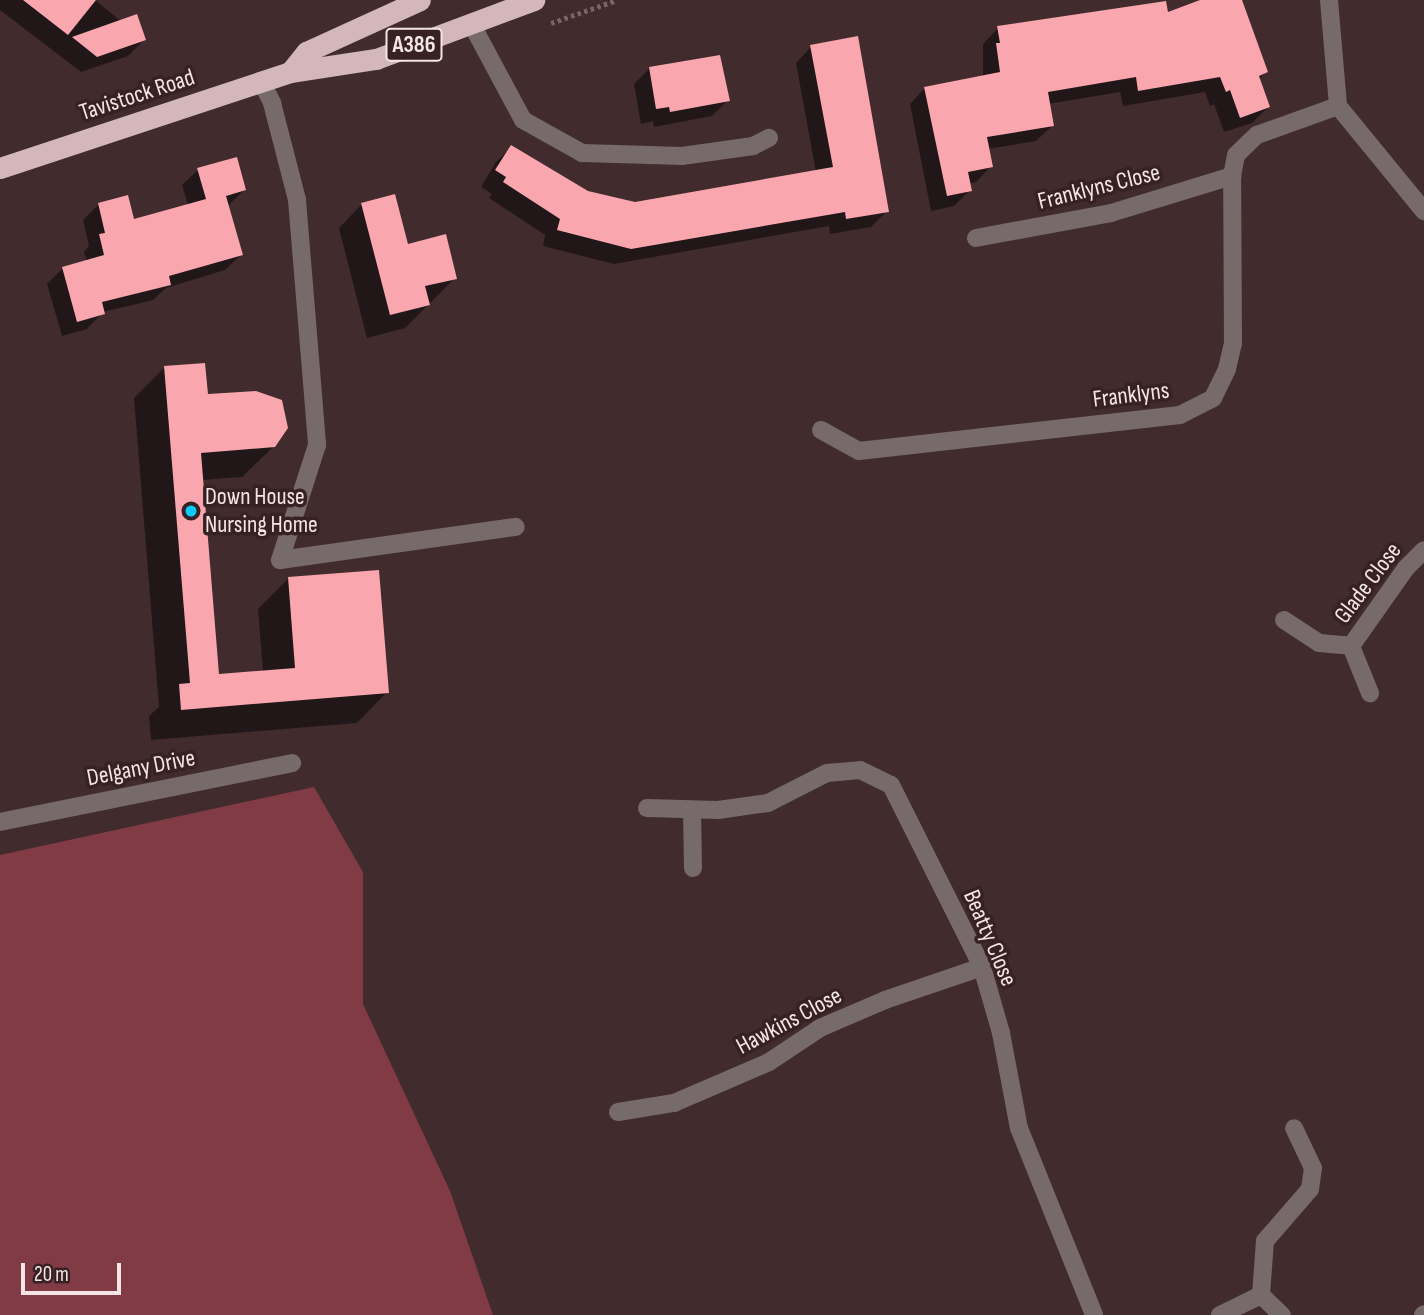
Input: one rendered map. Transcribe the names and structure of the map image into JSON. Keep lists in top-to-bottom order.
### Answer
{
  "streets": {
    "highway": ["A386", "Tavistock Road"],
    "street": [
      "Franklyns Close",
      "Franklyns",
      "Glade Close",
      "Delgany Drive",
      "Beatty Close",
      "Hawkins Close"
    ]
  },
  "crossings": [
    ["Franklyns Close", "Franklyns"],
    ["Beatty Close", "Hawkins Close"]
  ],
  "places": ["Down House Nursing Home"],
  "scale_bar": "20 m"
}
